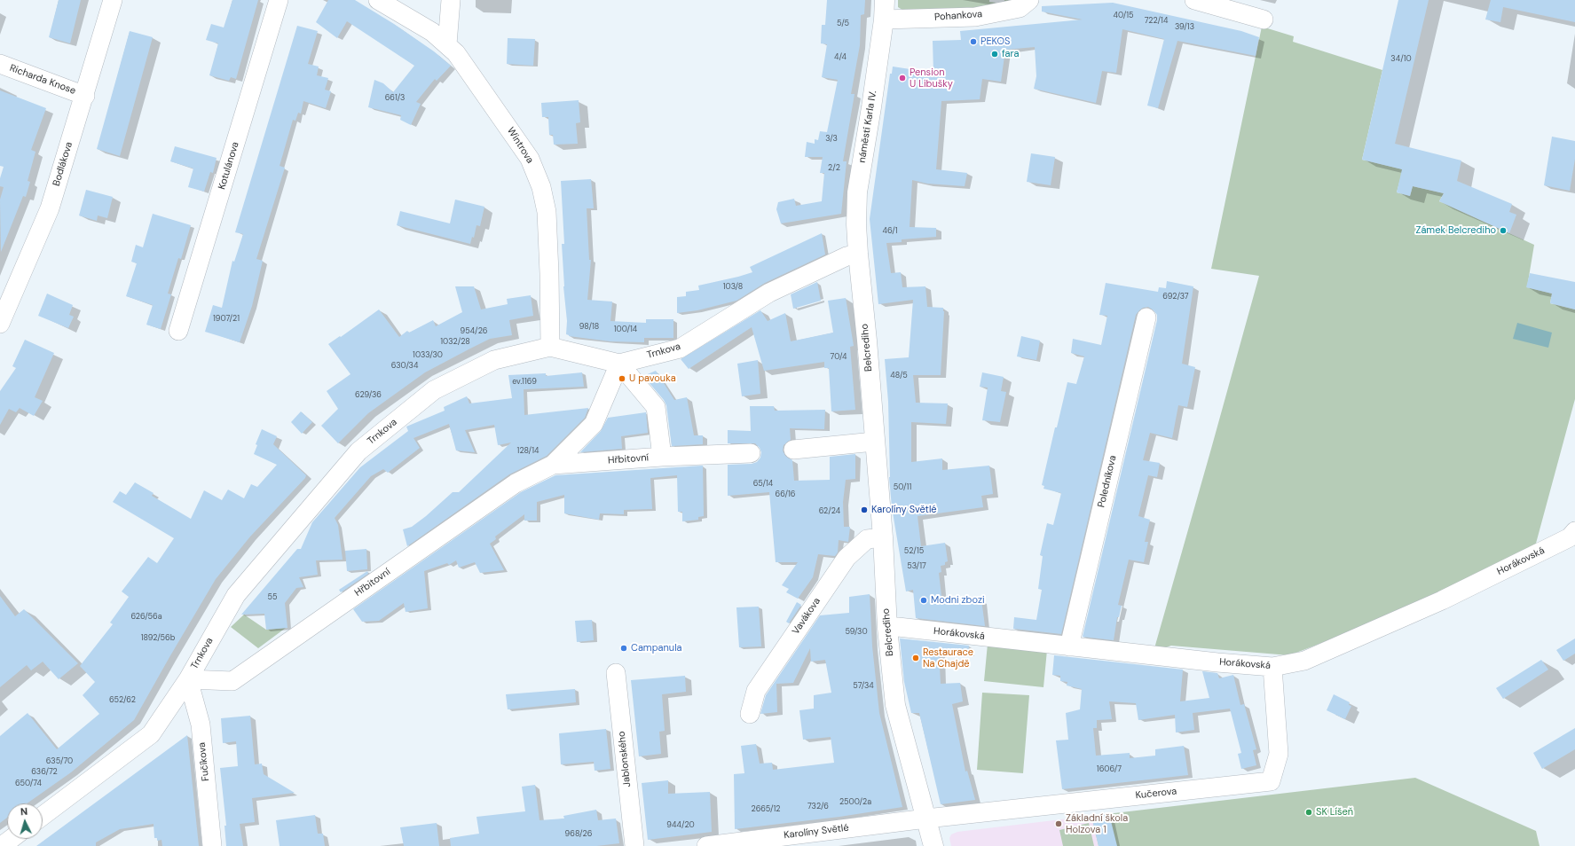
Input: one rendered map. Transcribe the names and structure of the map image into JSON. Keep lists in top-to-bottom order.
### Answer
{
  "streets": {
    "street": [
      "Pohankova",
      "Richarda Knose",
      "náměstí Karla IV.",
      "Wintrova",
      "Bodlákova",
      "Kotulánova",
      "Belcrediho",
      "Trnkova",
      "Hřbitovní",
      "Poledníkova",
      "Horákovská",
      "Vavákova",
      "Jablonského",
      "Fučíkova",
      "Kučerova",
      "Karolíny Světlé"
    ]
  },
  "crossings": [
    ["Pohankova", "náměstí Karla IV."],
    ["Richarda Knose", "Bodlákova"],
    ["náměstí Karla IV.", "Belcrediho"],
    ["náměstí Karla IV.", "Trnkova"],
    ["Wintrova", "Trnkova"],
    ["Belcrediho", "Trnkova"],
    ["Belcrediho", "Horákovská"],
    ["Belcrediho", "Vavákova"],
    ["Belcrediho", "Kučerova"],
    ["Belcrediho", "Karolíny Světlé"],
    ["Trnkova", "Hřbitovní"],
    ["Trnkova", "Fučíkova"],
    ["Hřbitovní", "Fučíkova"],
    ["Poledníkova", "Horákovská"],
    ["Horákovská", "Kučerova"],
    ["Kučerova", "Karolíny Světlé"]
  ],
  "places": [
    "PEKOS",
    "fara",
    "Pension U Libušky",
    "Zámek Belcrediho",
    "U pavouka",
    "Karolíny Světlé",
    "Modni zbozi",
    "Campanula",
    "Restaurace Na Chajdě",
    "SK Líšeň",
    "Základní škola Holzova 1"
  ],
  "house_numbers": [
    "40/15",
    "722/14",
    "5/5",
    "39/13",
    "4/4",
    "34/10",
    "661/3",
    "3/3",
    "2/2",
    "46/1",
    "103/8",
    "692/37",
    "1907/21",
    "98/18",
    "100/14",
    "954/26",
    "1032/28",
    "1033/30",
    "70/4",
    "630/34",
    "48/5",
    "ev.1169",
    "629/36",
    "128/14",
    "65/14",
    "50/11",
    "66/16",
    "62/24",
    "52/15",
    "53/17",
    "55",
    "626/56a",
    "59/30",
    "1892/56b",
    "57/34",
    "652/62",
    "635/70",
    "1606/7",
    "636/72",
    "650/74",
    "2500/2a",
    "732/6",
    "2665/12",
    "944/20",
    "968/26"
  ],
  "north": "top"
}
